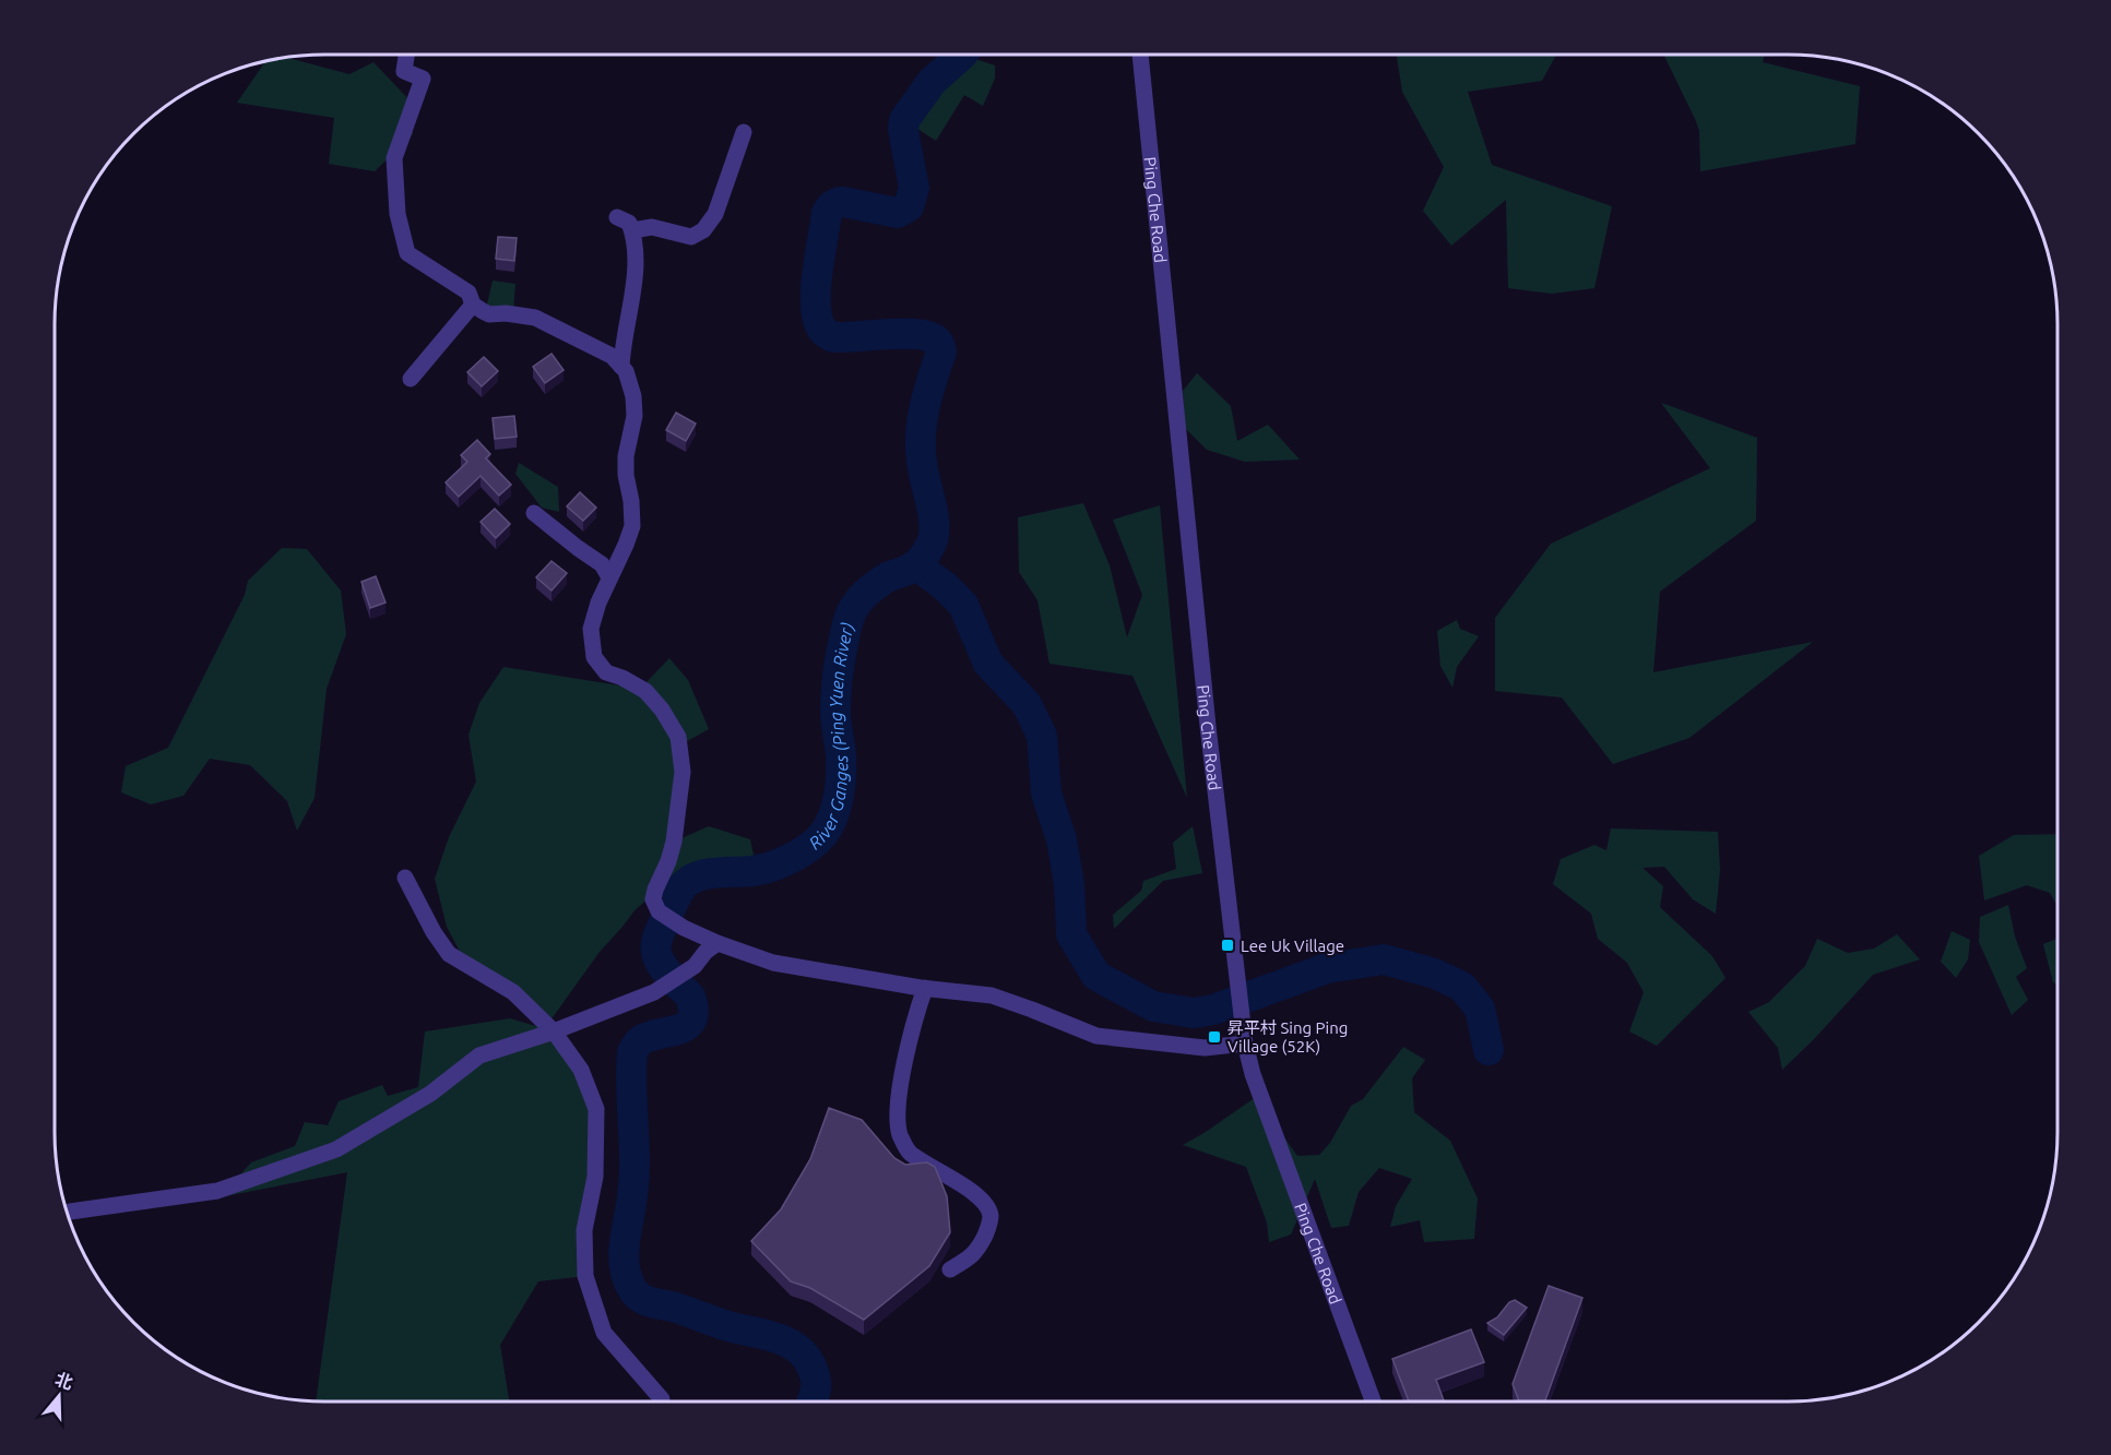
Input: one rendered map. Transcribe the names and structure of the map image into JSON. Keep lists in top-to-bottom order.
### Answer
{
  "streets": {
    "street": ["Ping Che Road"]
  },
  "water": ["River Ganges (Ping Yuen River)"],
  "places": {
    "transit": ["Lee Uk Village", "昇平村 Sing Ping Village (52K)"]
  },
  "north": "top"
}
